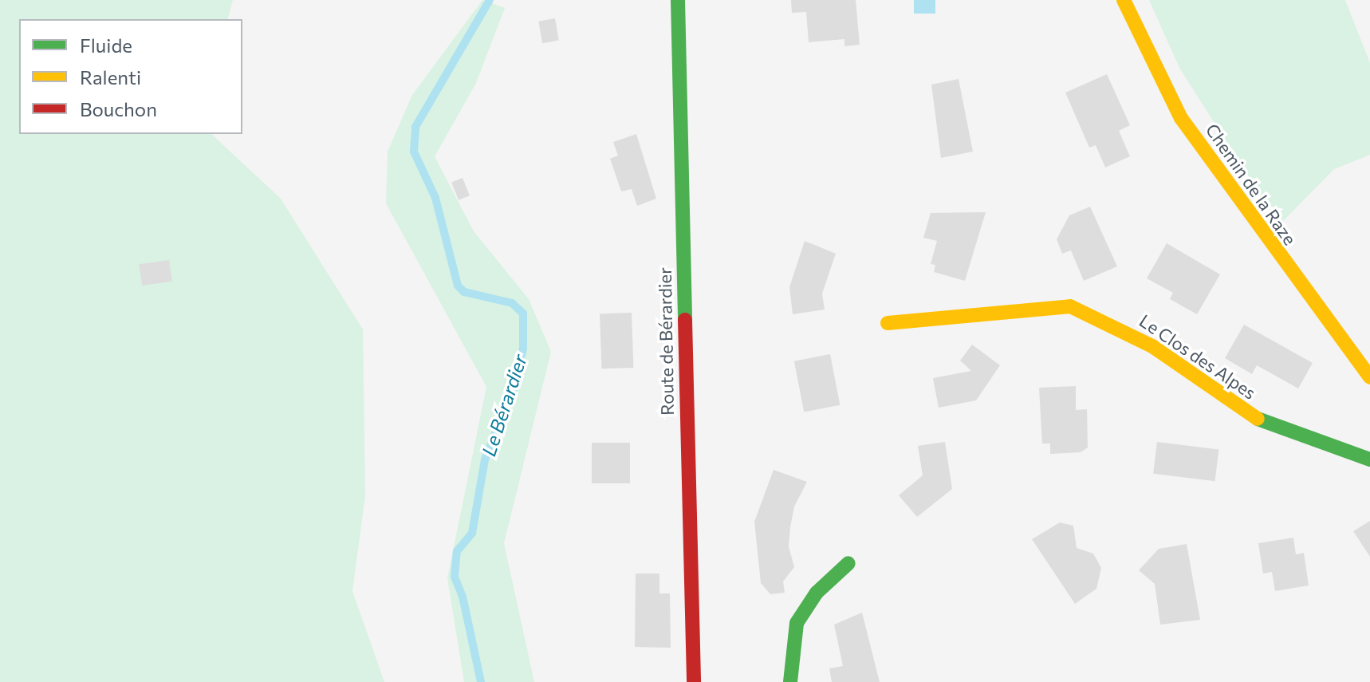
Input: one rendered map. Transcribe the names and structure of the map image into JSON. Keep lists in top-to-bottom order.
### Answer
{
  "streets": {
    "street": ["Chemin de la Raze", "Route de Bérardier", "Le Clos des Alpes"]
  },
  "water": ["Le Bérardier"],
  "legend": ["Fluide", "Ralenti", "Bouchon"]
}
